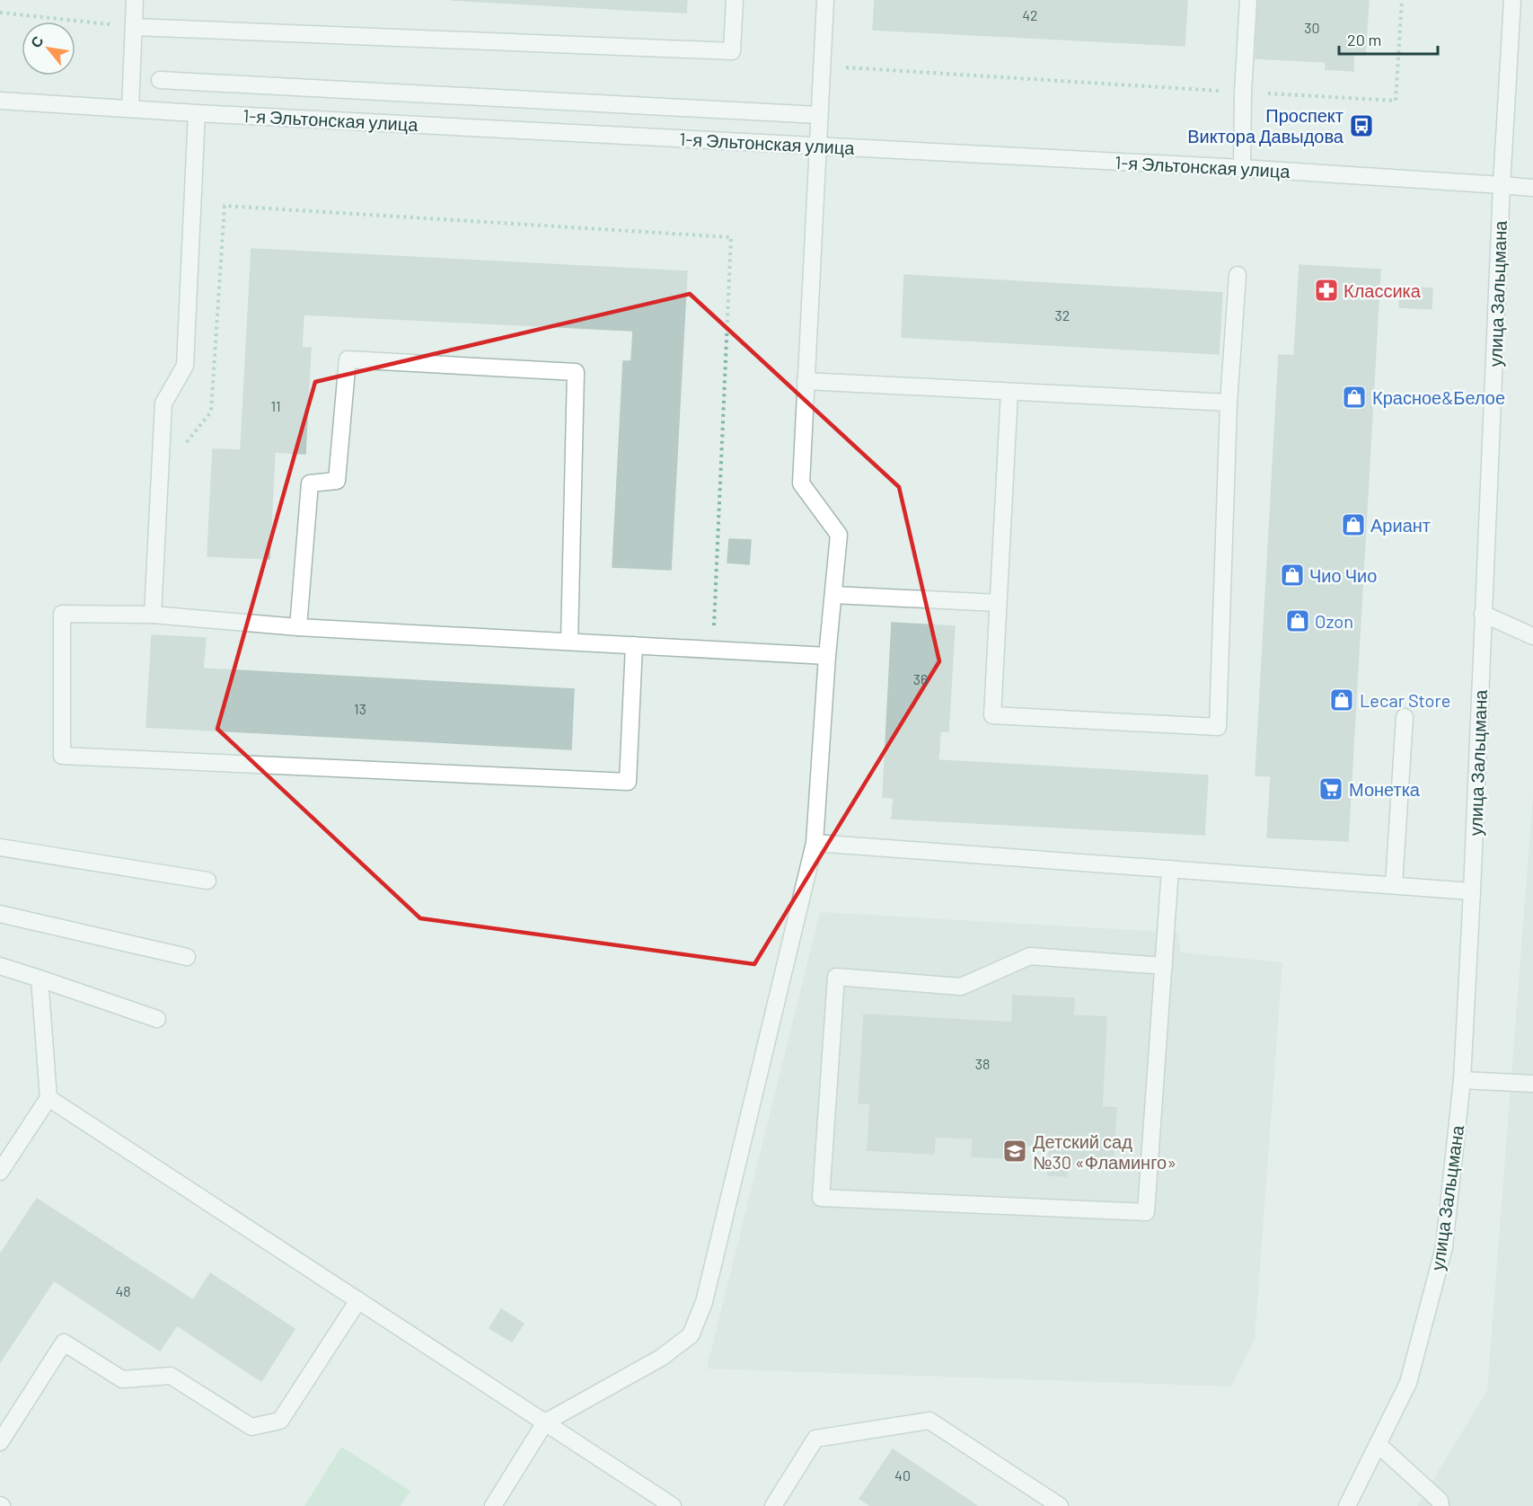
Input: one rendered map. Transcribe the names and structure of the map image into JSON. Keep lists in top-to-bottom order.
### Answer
{
  "streets": {
    "street": ["1-я Эльтонская улица", "улица Зальцмана"]
  },
  "crossings": [
    ["1-я Эльтонская улица", "улица Зальцмана"]
  ],
  "places": {
    "bus stop": ["Проспект Виктора Давыдова"],
    "pharmacy": ["Классика"],
    "shop": [
      "Красное&Белое",
      "Ариант",
      "Чио Чио",
      "Ozon",
      "Lecar Store"
    ],
    "supermarket": ["Монетка"],
    "school or university": ["Детский сад №30 «Фламинго»"]
  },
  "house_numbers": [
    "42",
    "30",
    "32",
    "11",
    "36",
    "13",
    "38",
    "48",
    "40"
  ],
  "scale_bar": "20 m",
  "north": "top left"
}
